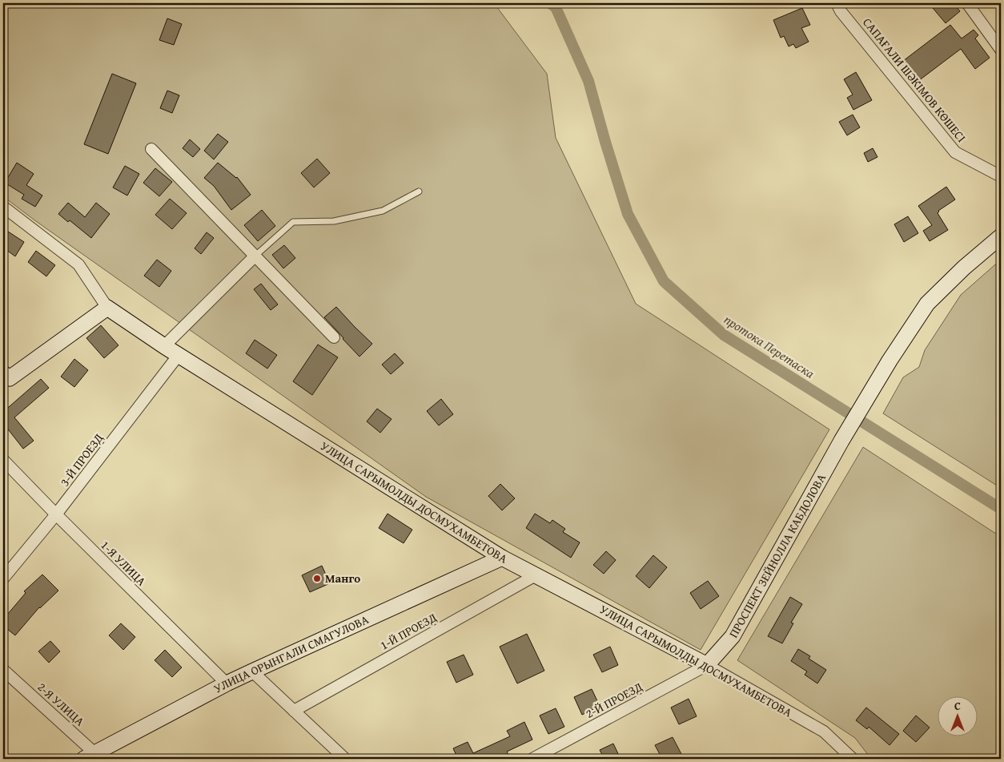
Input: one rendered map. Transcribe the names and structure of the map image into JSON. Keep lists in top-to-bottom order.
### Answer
{
  "streets": {
    "main road": ["УЛИЦА САРЫМОЛДЫ ДОСМУХАМБЕТОВА", "ПРОСПЕКТ ЗЕЙНОЛЛА КАБДОЛОВА", "УЛИЦА ОРЫНГАЛИ СМАГУЛОВА"],
    "street": [
      "САПАҒАЛИ ШӘКІМОВ КӨШЕСІ",
      "3-Й ПРОЕЗД",
      "1-Я УЛИЦА",
      "1-Й ПРОЕЗД",
      "2-Й ПРОЕЗД",
      "2-Я УЛИЦА"
    ]
  },
  "crossings": [
    ["3-Й ПРОЕЗД", "УЛИЦА САРЫМОЛДЫ ДОСМУХАМБЕТОВА"],
    ["3-Й ПРОЕЗД", "1-Я УЛИЦА"],
    ["УЛИЦА САРЫМОЛДЫ ДОСМУХАМБЕТОВА", "ПРОСПЕКТ ЗЕЙНОЛЛА КАБДОЛОВА"],
    ["УЛИЦА САРЫМОЛДЫ ДОСМУХАМБЕТОВА", "1-Й ПРОЕЗД"],
    ["УЛИЦА САРЫМОЛДЫ ДОСМУХАМБЕТОВА", "УЛИЦА ОРЫНГАЛИ СМАГУЛОВА"],
    ["УЛИЦА САРЫМОЛДЫ ДОСМУХАМБЕТОВА", "2-Й ПРОЕЗД"],
    ["ПРОСПЕКТ ЗЕЙНОЛЛА КАБДОЛОВА", "2-Й ПРОЕЗД"],
    ["1-Я УЛИЦА", "УЛИЦА ОРЫНГАЛИ СМАГУЛОВА"],
    ["УЛИЦА ОРЫНГАЛИ СМАГУЛОВА", "2-Я УЛИЦА"]
  ],
  "water": ["протока Перетаска"],
  "places": ["Манго"],
  "north": "top"
}
